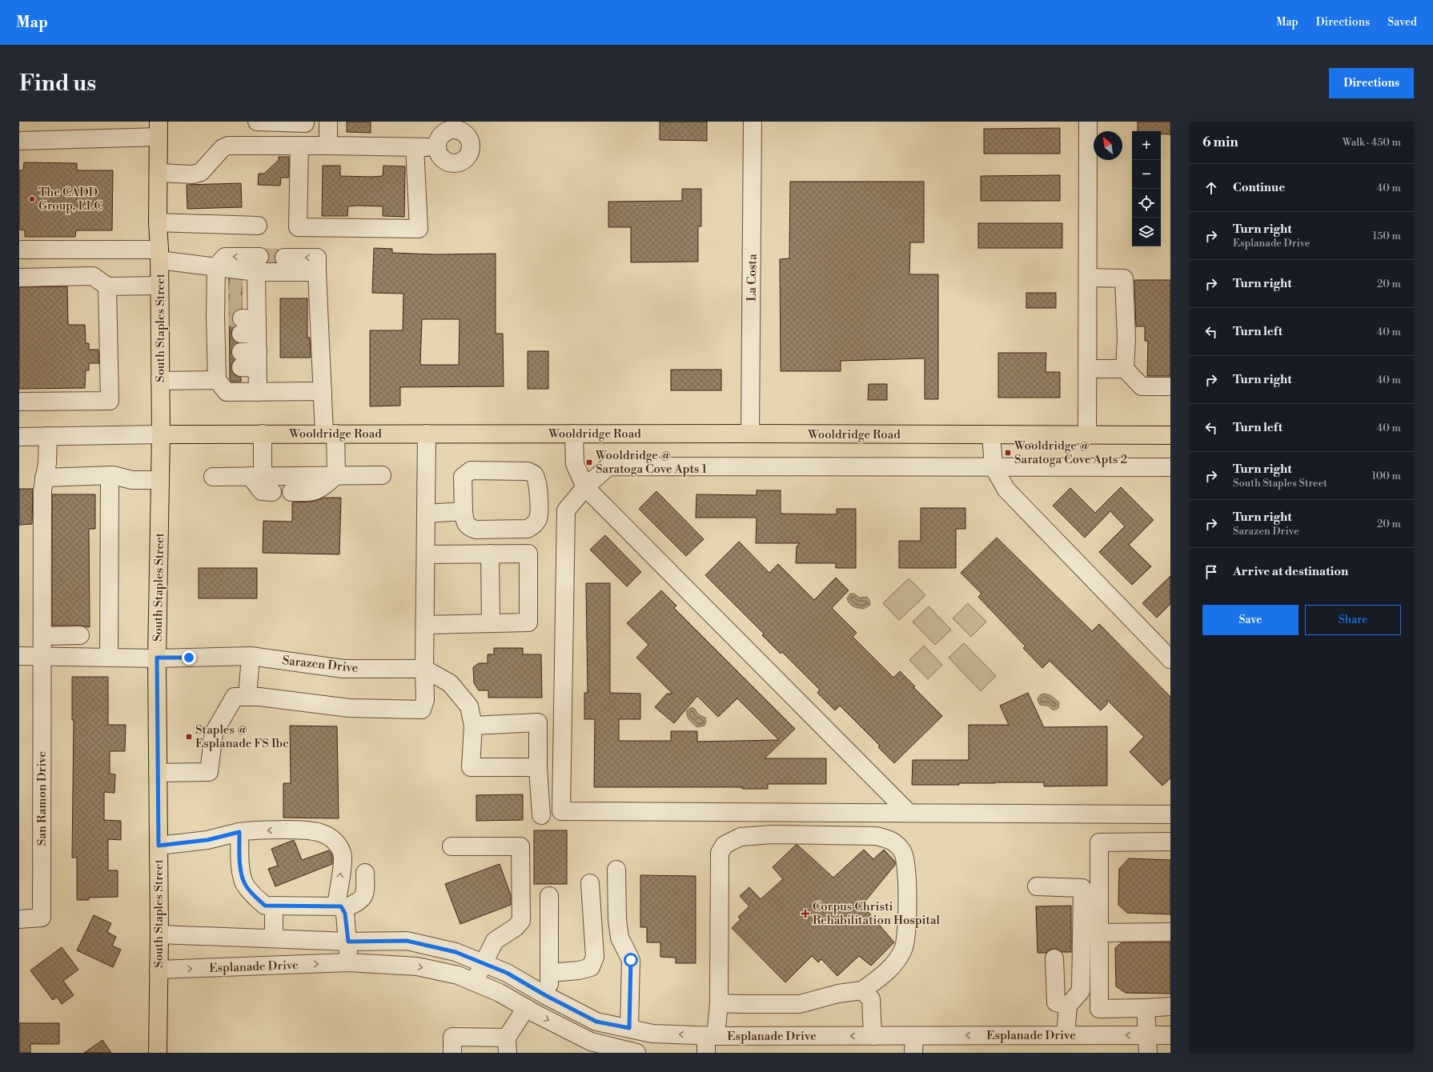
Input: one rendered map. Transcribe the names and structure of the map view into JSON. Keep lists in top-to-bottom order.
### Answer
{
  "streets": {
    "main road": ["South Staples Street", "Wooldridge Road"],
    "street": [
      "La Costa",
      "Sarazen Drive",
      "San Ramon Drive",
      "Esplanade Drive"
    ]
  },
  "crossings": [
    ["La Costa", "Wooldridge Road"],
    ["South Staples Street", "Wooldridge Road"],
    ["South Staples Street", "Sarazen Drive"],
    ["South Staples Street", "Esplanade Drive"],
    ["Sarazen Drive", "San Ramon Drive"]
  ],
  "places": {
    "other": ["The CADD Group, LLC"],
    "transit": ["Wooldridge @ Saratoga Cove Apts 2", "Wooldridge @ Saratoga Cove Apts 1", "Staples @ Esplanade FS Ibc"],
    "health": ["Corpus Christi Rehabilitation Hospital"]
  },
  "north": "top left",
  "page": {
    "header": "Map",
    "nav": ["Map", "Directions", "Saved"],
    "buttons": [
      "Directions",
      ["Save", "Share"]
    ],
    "title": "Find us",
    "heading": ["6 min", "Walk · 450 m"],
    "map_buttons": ["+", "−"],
    "list": [
      ["Continue", "40 m"],
      ["Turn right", "Esplanade Drive", "150 m"],
      ["Turn right", "20 m"],
      ["Turn left", "40 m"],
      ["Turn right", "40 m"],
      ["Turn left", "40 m"],
      ["Turn right", "South Staples Street", "100 m"],
      ["Turn right", "Sarazen Drive", "20 m"],
      "Arrive at destination"
    ]
  }
}
